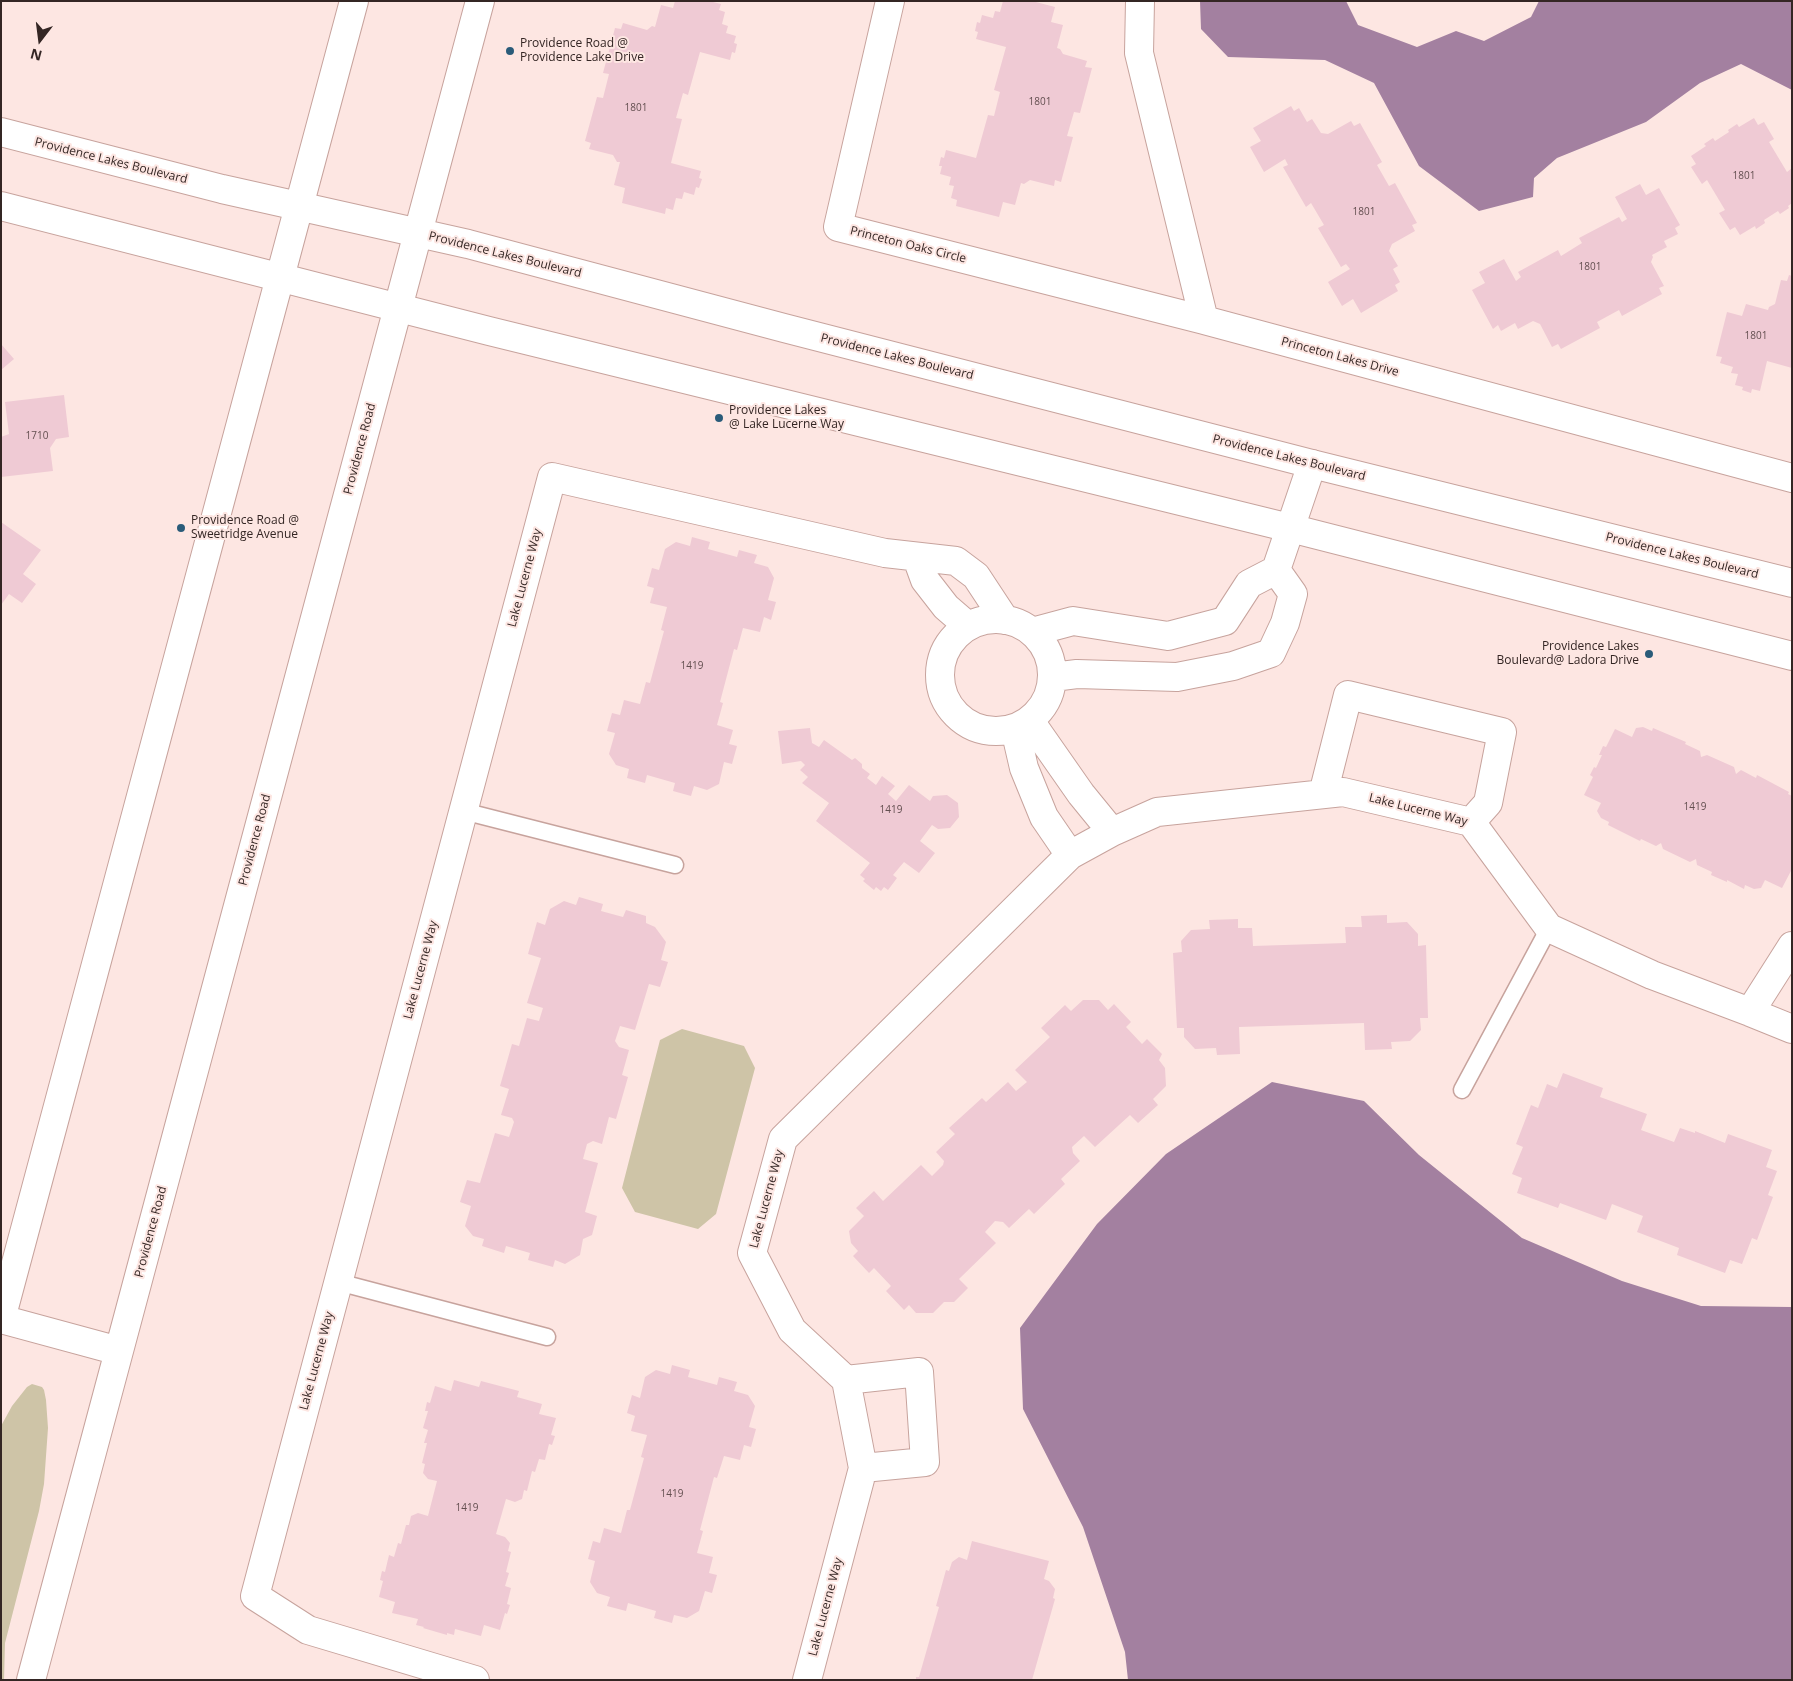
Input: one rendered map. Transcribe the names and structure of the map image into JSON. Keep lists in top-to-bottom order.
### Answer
{
  "streets": {
    "street": [
      "Providence Lakes Boulevard",
      "Princeton Oaks Circle",
      "Princeton Lakes Drive",
      "Providence Road",
      "Lake Lucerne Way"
    ]
  },
  "crossings": [
    ["Providence Lakes Boulevard", "Providence Road"],
    ["Princeton Oaks Circle", "Princeton Lakes Drive"]
  ],
  "places": [
    "Providence Road @ Providence Lake Drive",
    "Providence Lakes @ Lake Lucerne Way",
    "Providence Road @ Sweetridge Avenue",
    "Providence Lakes Boulevard@ Ladora Drive"
  ],
  "house_numbers": [
    "1801",
    "1801",
    "1801",
    "1801",
    "1801",
    "1801",
    "1710",
    "1419",
    "1419",
    "1419",
    "1419",
    "1419"
  ],
  "north": "bottom"
}
